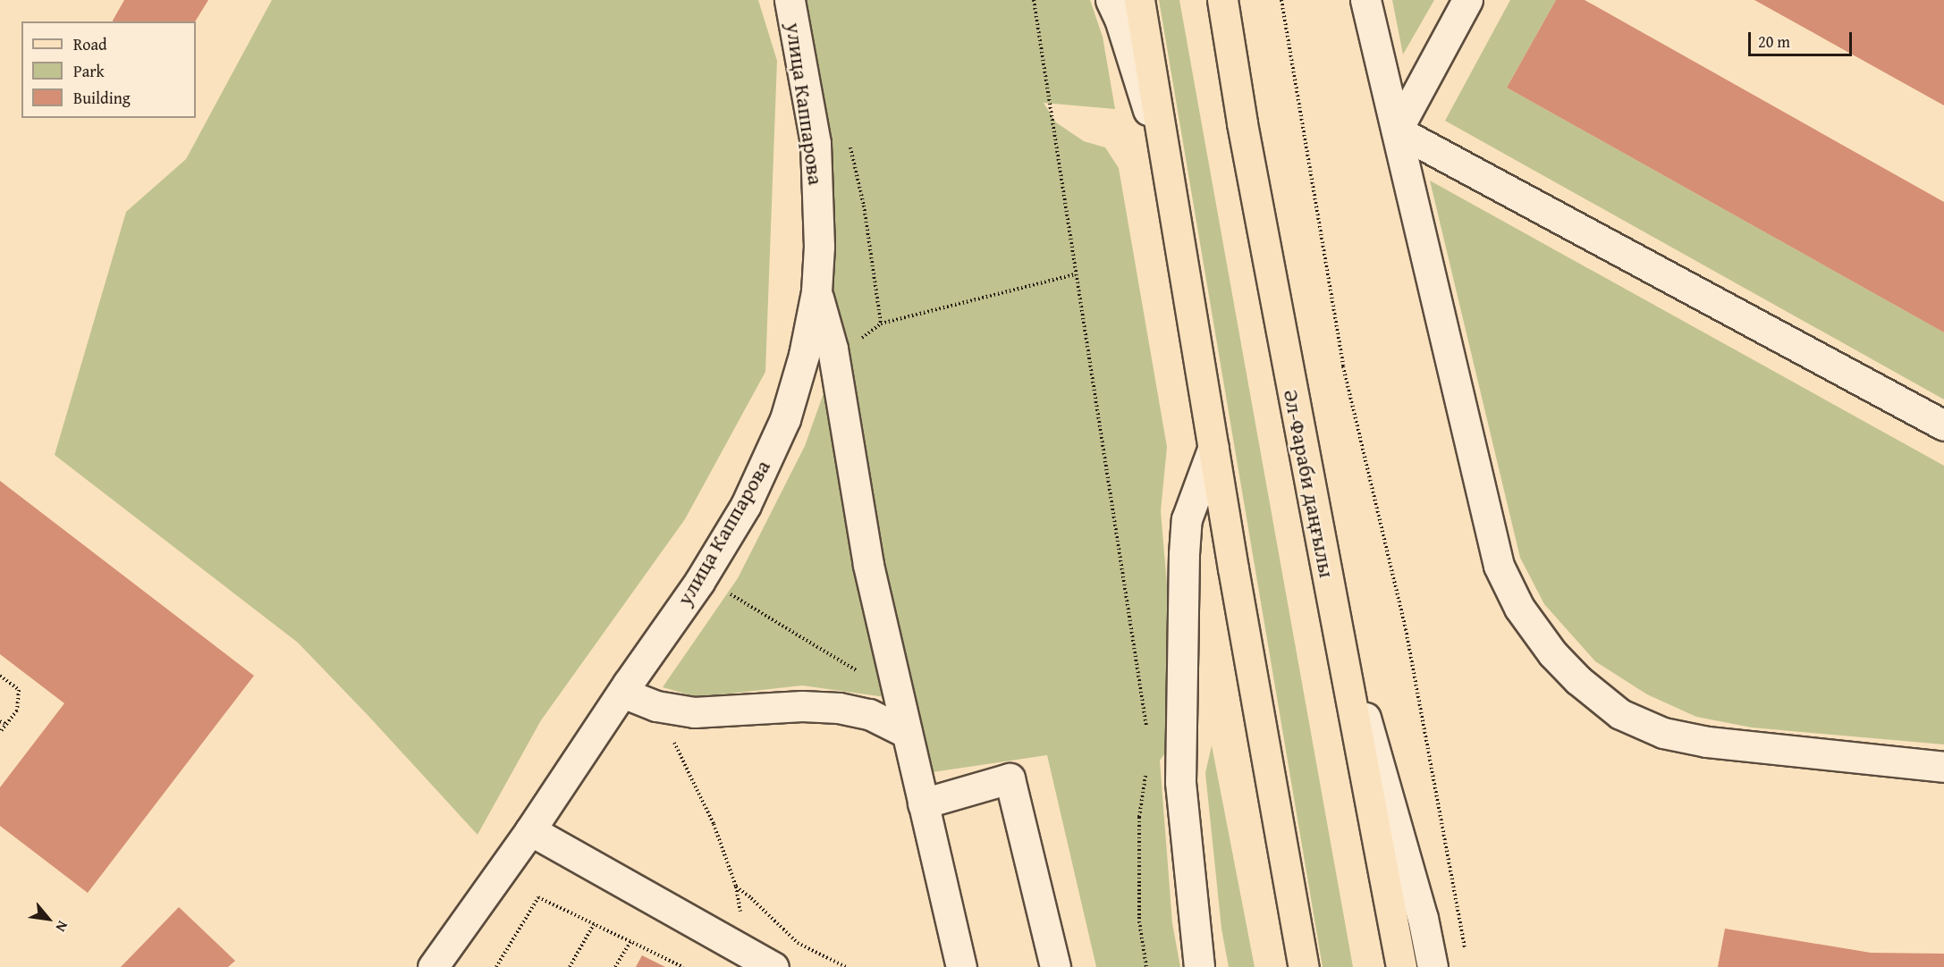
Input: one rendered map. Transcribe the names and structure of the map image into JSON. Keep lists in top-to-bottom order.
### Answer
{
  "streets": {
    "main road": ["Әл-Фараби даңғылы"],
    "street": ["улица Каппарова"]
  },
  "legend": ["Road", "Park", "Building"],
  "scale_bar": "20 m",
  "north": "bottom right"
}
